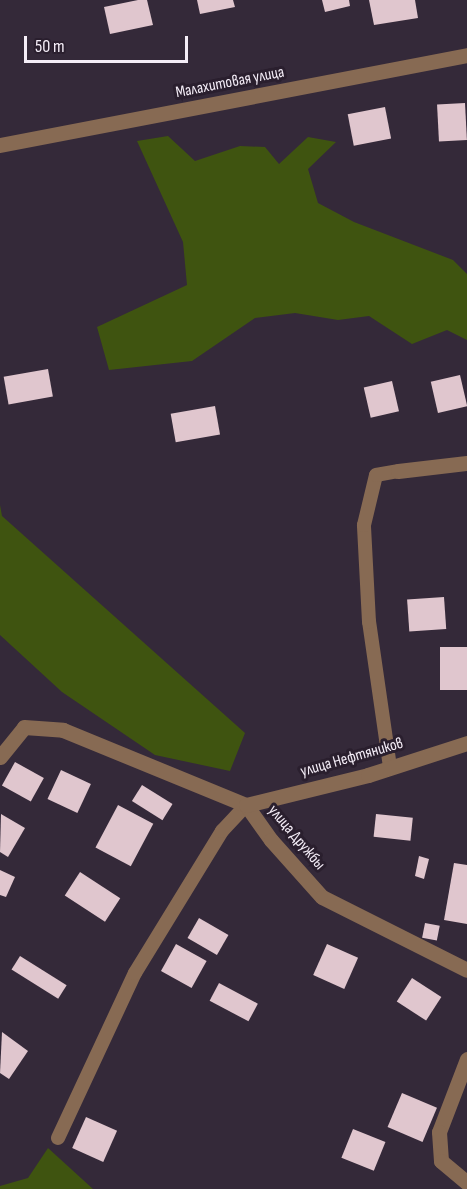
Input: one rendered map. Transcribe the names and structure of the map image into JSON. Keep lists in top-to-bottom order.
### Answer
{
  "streets": {
    "street": ["Малахитовая улица", "улица Нефтяников", "улица Дружбы"]
  },
  "crossings": [
    ["улица Нефтяников", "улица Дружбы"]
  ],
  "scale_bar": "50 m"
}
